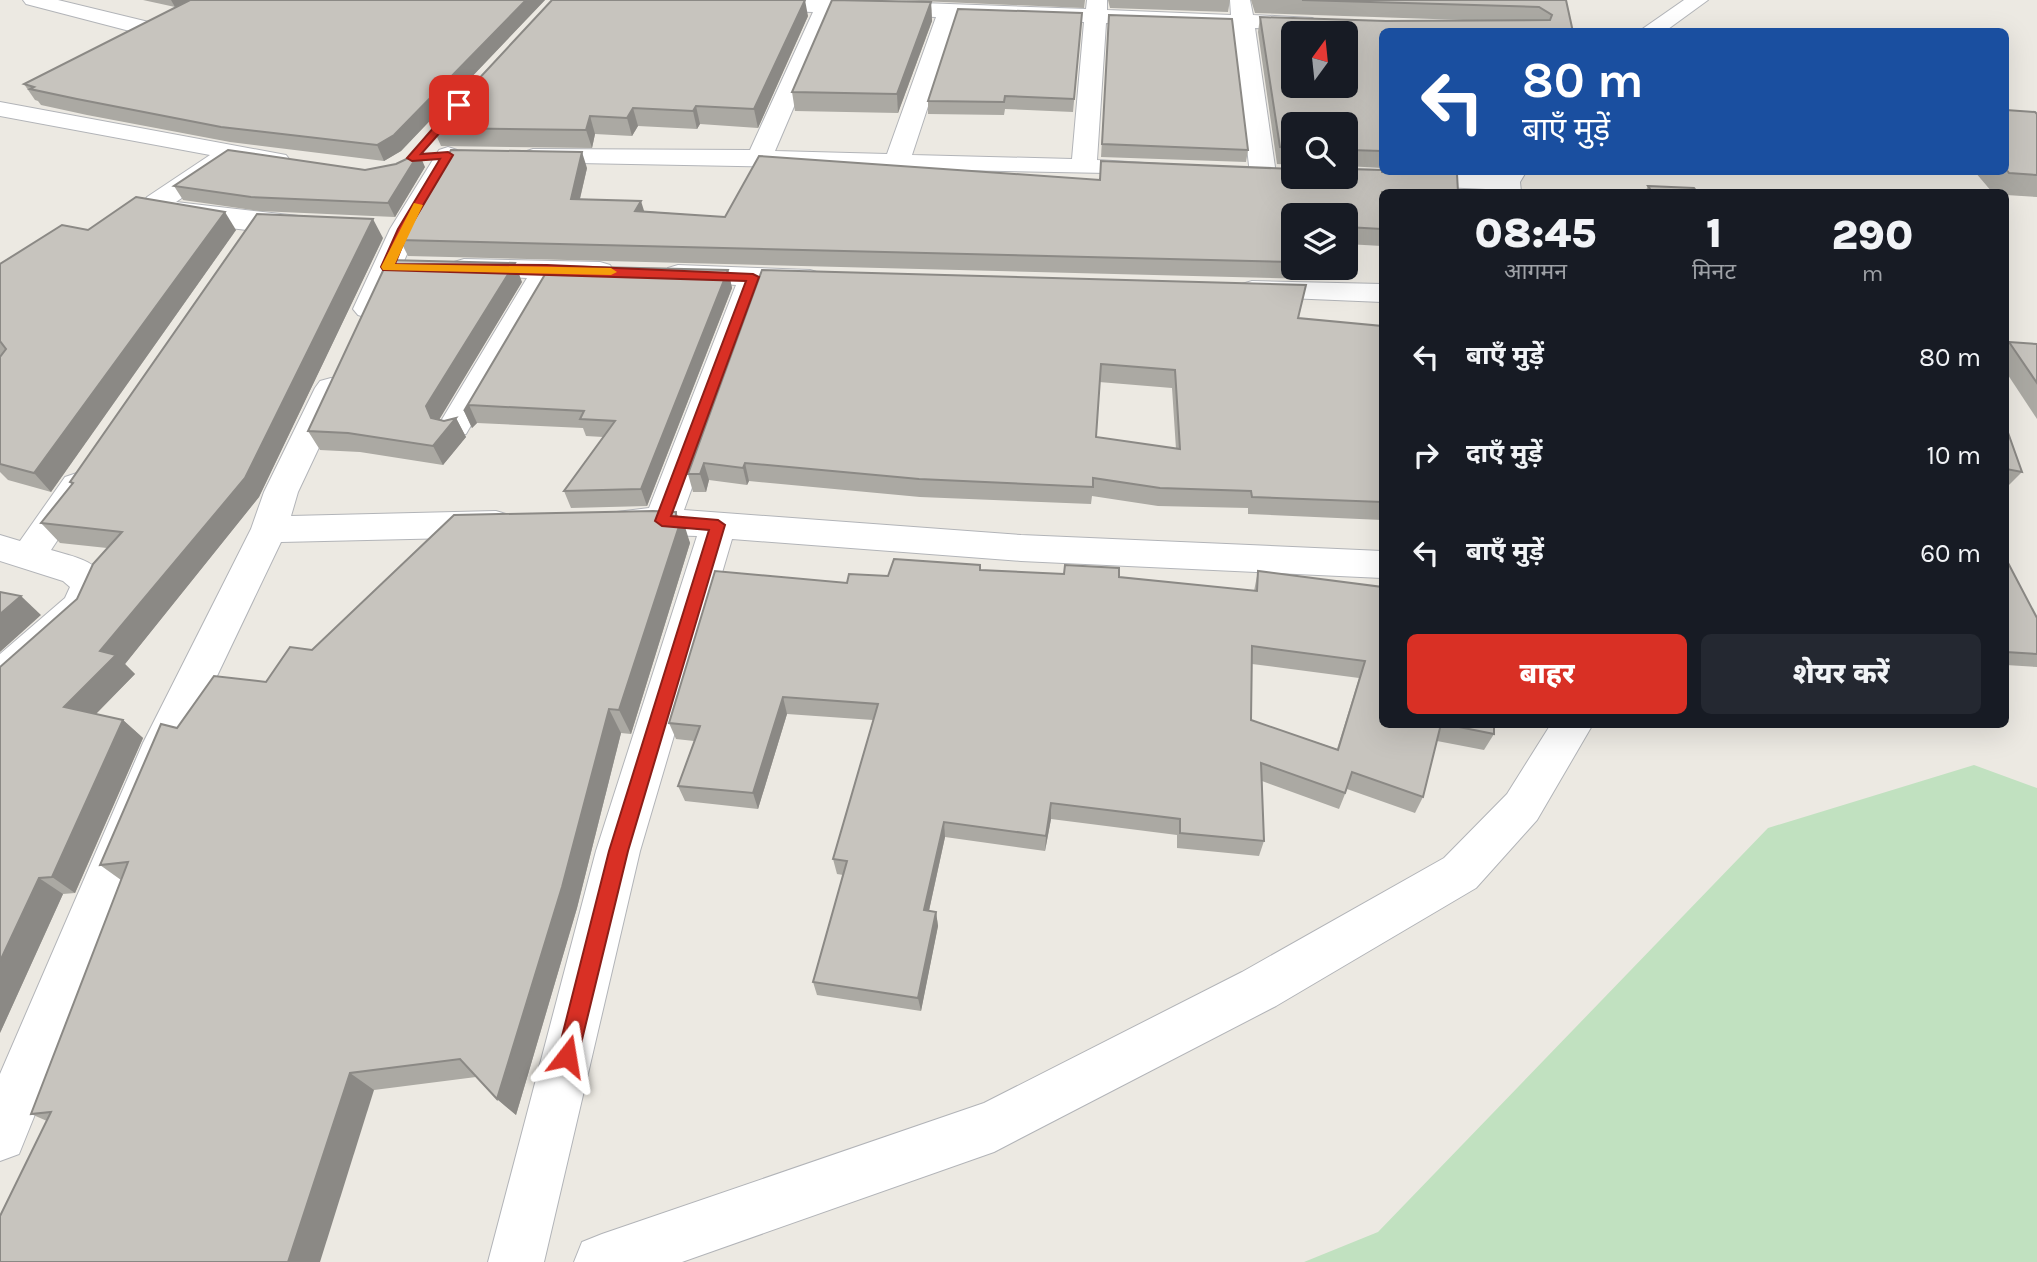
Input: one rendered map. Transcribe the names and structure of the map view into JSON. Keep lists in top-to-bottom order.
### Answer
{
  "north": "top",
  "page": {
    "turn": ["80 m", "बाएँ मुड़ें"],
    "eta": [
      "08:45",
      "आगमन",
      "1",
      "मिनट",
      "290",
      "m"
    ],
    "list": [
      {
        "name": "बाएँ मुड़ें",
        "value": "80 m"
      },
      {
        "name": "दाएँ मुड़ें",
        "value": "10 m"
      },
      {
        "name": "बाएँ मुड़ें",
        "value": "60 m"
      }
    ],
    "buttons": ["बाहर", "शेयर करें"]
  }
}
